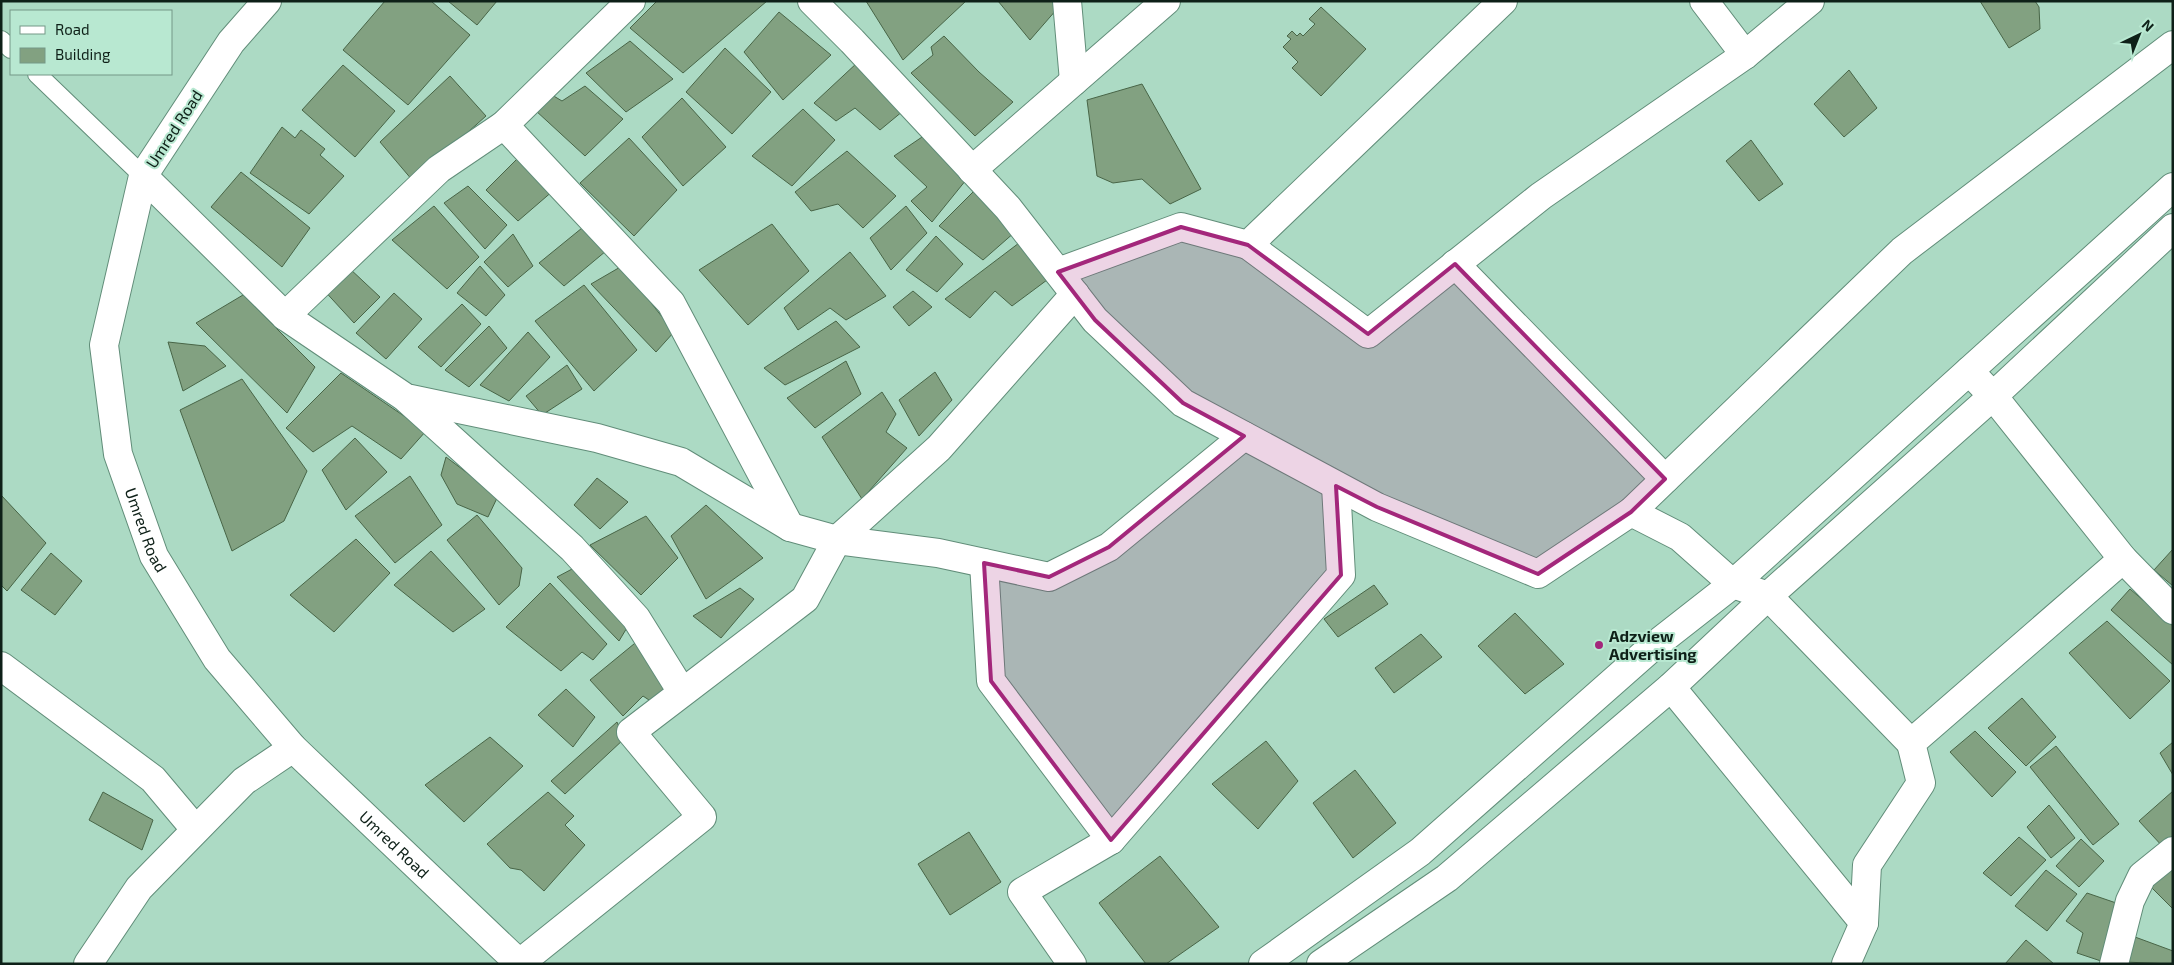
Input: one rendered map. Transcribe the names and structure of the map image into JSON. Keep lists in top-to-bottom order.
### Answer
{
  "streets": {
    "street": ["Umred Road"]
  },
  "places": ["Adzview Advertising"],
  "legend": ["Road", "Building"],
  "north": "top right"
}
